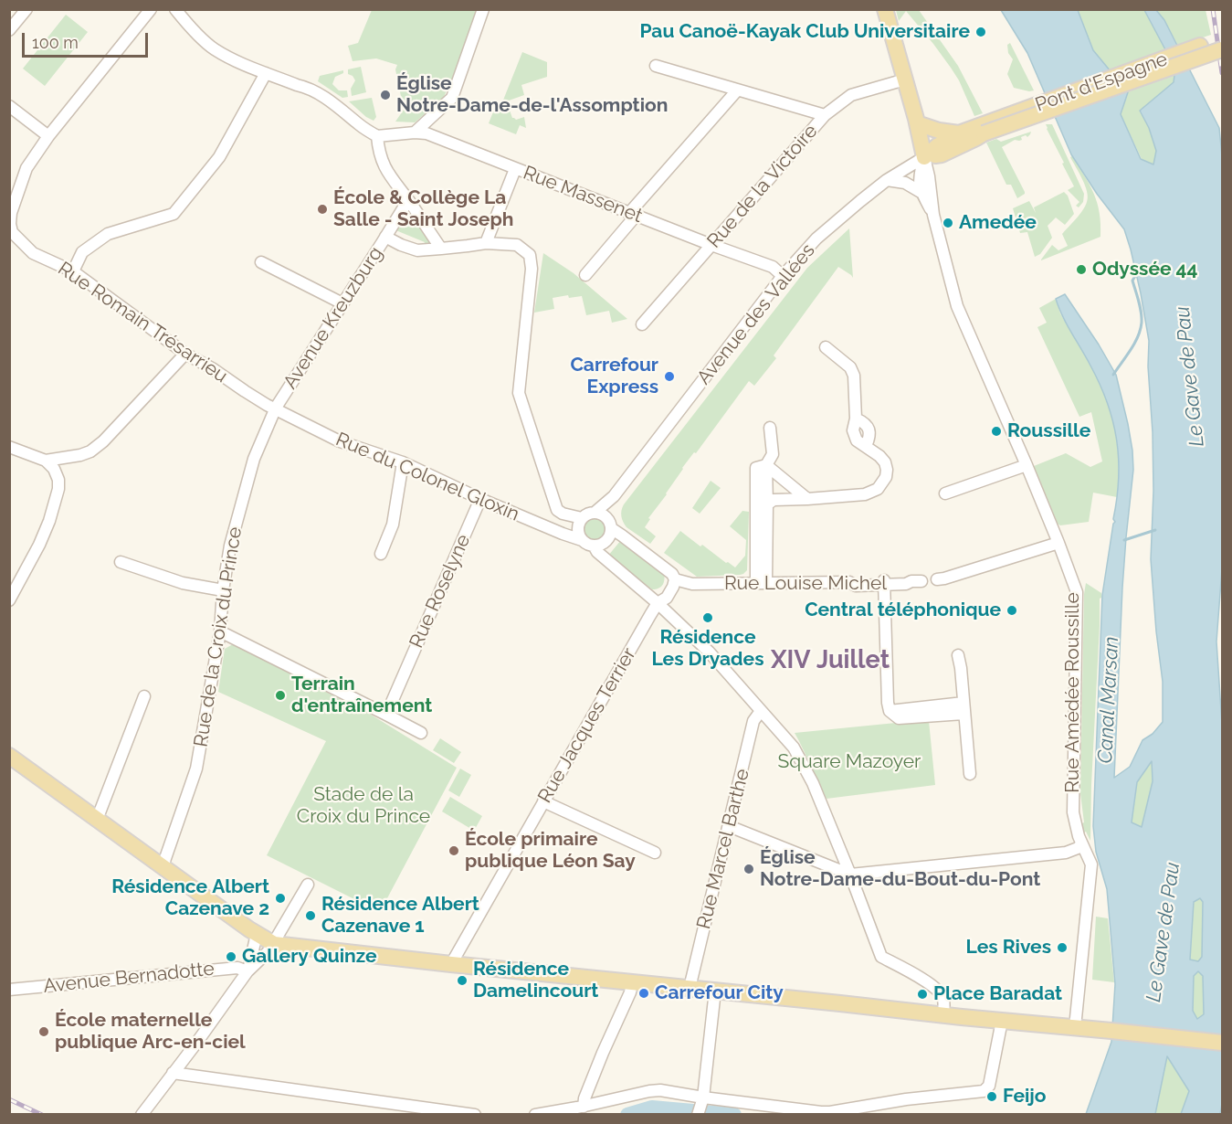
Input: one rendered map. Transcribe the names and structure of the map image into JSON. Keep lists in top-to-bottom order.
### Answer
{
  "streets": {
    "main road": ["Pont d'Espagne", "Avenue des Vallées"],
    "street": [
      "Rue de la Victoire",
      "Rue Massenet",
      "Avenue Kreuzburg",
      "Rue Romain Trésarrieu",
      "Rue du Colonel Gloxin",
      "Rue Louise Michel",
      "Rue Roselyne",
      "Rue de la Croix du Prince",
      "Rue Amédée Roussille",
      "Rue Jacques Terrier",
      "Rue Marcel Barthe",
      "Avenue Bernadotte"
    ]
  },
  "crossings": [
    ["Pont d'Espagne", "Avenue des Vallées"],
    ["Rue de la Victoire", "Rue Massenet"],
    ["Rue Massenet", "Avenue des Vallées"],
    ["Avenue des Vallées", "Rue du Colonel Gloxin"],
    ["Avenue des Vallées", "Rue Amédée Roussille"],
    ["Avenue Kreuzburg", "Rue Romain Trésarrieu"],
    ["Avenue Kreuzburg", "Rue du Colonel Gloxin"],
    ["Avenue Kreuzburg", "Rue de la Croix du Prince"],
    ["Rue Romain Trésarrieu", "Rue du Colonel Gloxin"],
    ["Rue Romain Trésarrieu", "Rue de la Croix du Prince"],
    ["Rue du Colonel Gloxin", "Rue Roselyne"],
    ["Rue du Colonel Gloxin", "Rue de la Croix du Prince"]
  ],
  "districts": ["XIV Juillet"],
  "water": ["Le Gave de Pau", "Canal Marsan"],
  "parks": ["Square Mazoyer", "Stade de la Croix du Prince"],
  "places": [
    "Pau Canoë-Kayak Club Universitaire",
    "Église Notre-Dame-de-l'Assomption",
    "École & Collège La Salle - Saint Joseph",
    "Amedée",
    "Odyssée 44",
    "Carrefour Express",
    "Roussille",
    "Central téléphonique",
    "Résidence Les Dryades",
    "Terrain d'entraînement",
    "École primaire publique Léon Say",
    "Église Notre-Dame-du-Bout-du-Pont",
    "Résidence Albert Cazenave 2",
    "Résidence Albert Cazenave 1",
    "Les Rives",
    "Gallery Quinze",
    "Résidence Damelincourt",
    "Carrefour City",
    "Place Baradat",
    "École maternelle publique Arc-en-ciel",
    "Feijo"
  ],
  "scale_bar": "100 m"
}
